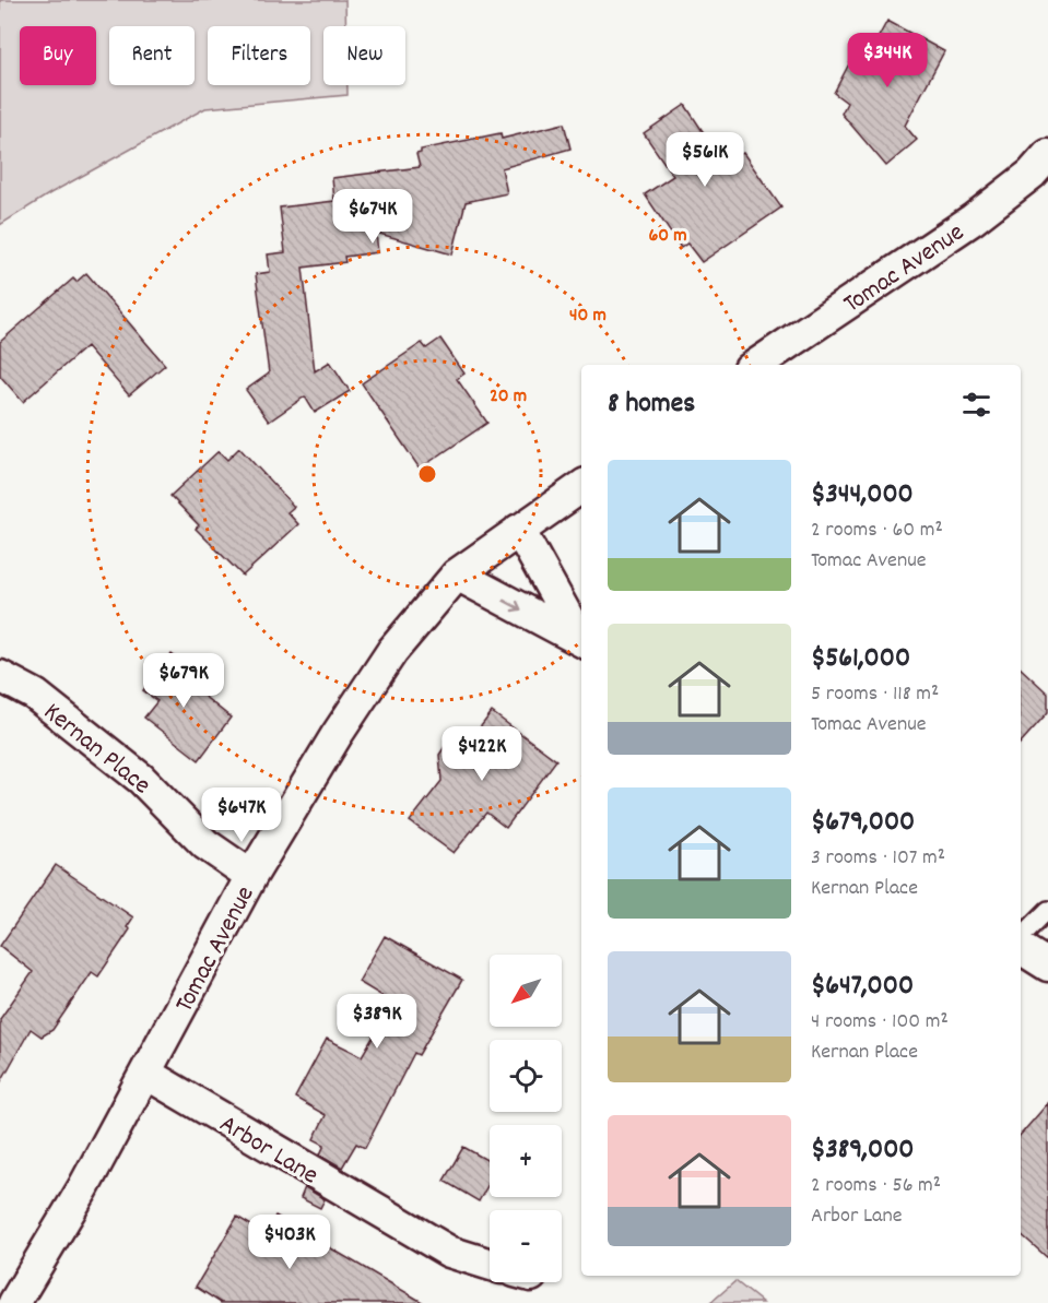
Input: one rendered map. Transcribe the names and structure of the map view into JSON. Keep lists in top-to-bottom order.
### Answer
{
  "streets": {
    "street": ["Tomac Avenue", "Kernan Place", "Arbor Lane"]
  },
  "crossings": [
    ["Tomac Avenue", "Kernan Place"],
    ["Tomac Avenue", "Arbor Lane"]
  ],
  "north": "bottom left",
  "page": {
    "chip": [
      "Buy",
      "Rent",
      "Filters",
      "New"
    ],
    "price": [
      "$344K",
      "$561K",
      "$674K",
      "$679K",
      "$422K",
      "$647K",
      "$389K",
      "$403K"
    ],
    "heading": "8 homes",
    "list": [
      {
        "name": "$344,000",
        "note": "2 rooms · 60 m² · Tomac Avenue"
      },
      {
        "name": "$561,000",
        "note": "5 rooms · 118 m² · Tomac Avenue"
      },
      {
        "name": "$679,000",
        "note": "3 rooms · 107 m² · Kernan Place"
      },
      {
        "name": "$647,000",
        "note": "4 rooms · 100 m² · Kernan Place"
      },
      {
        "name": "$389,000",
        "note": "2 rooms · 56 m² · Arbor Lane"
      }
    ],
    "map_buttons": ["+", "−"]
  },
  "rings": ["60 m", "40 m", "20 m"]
}
